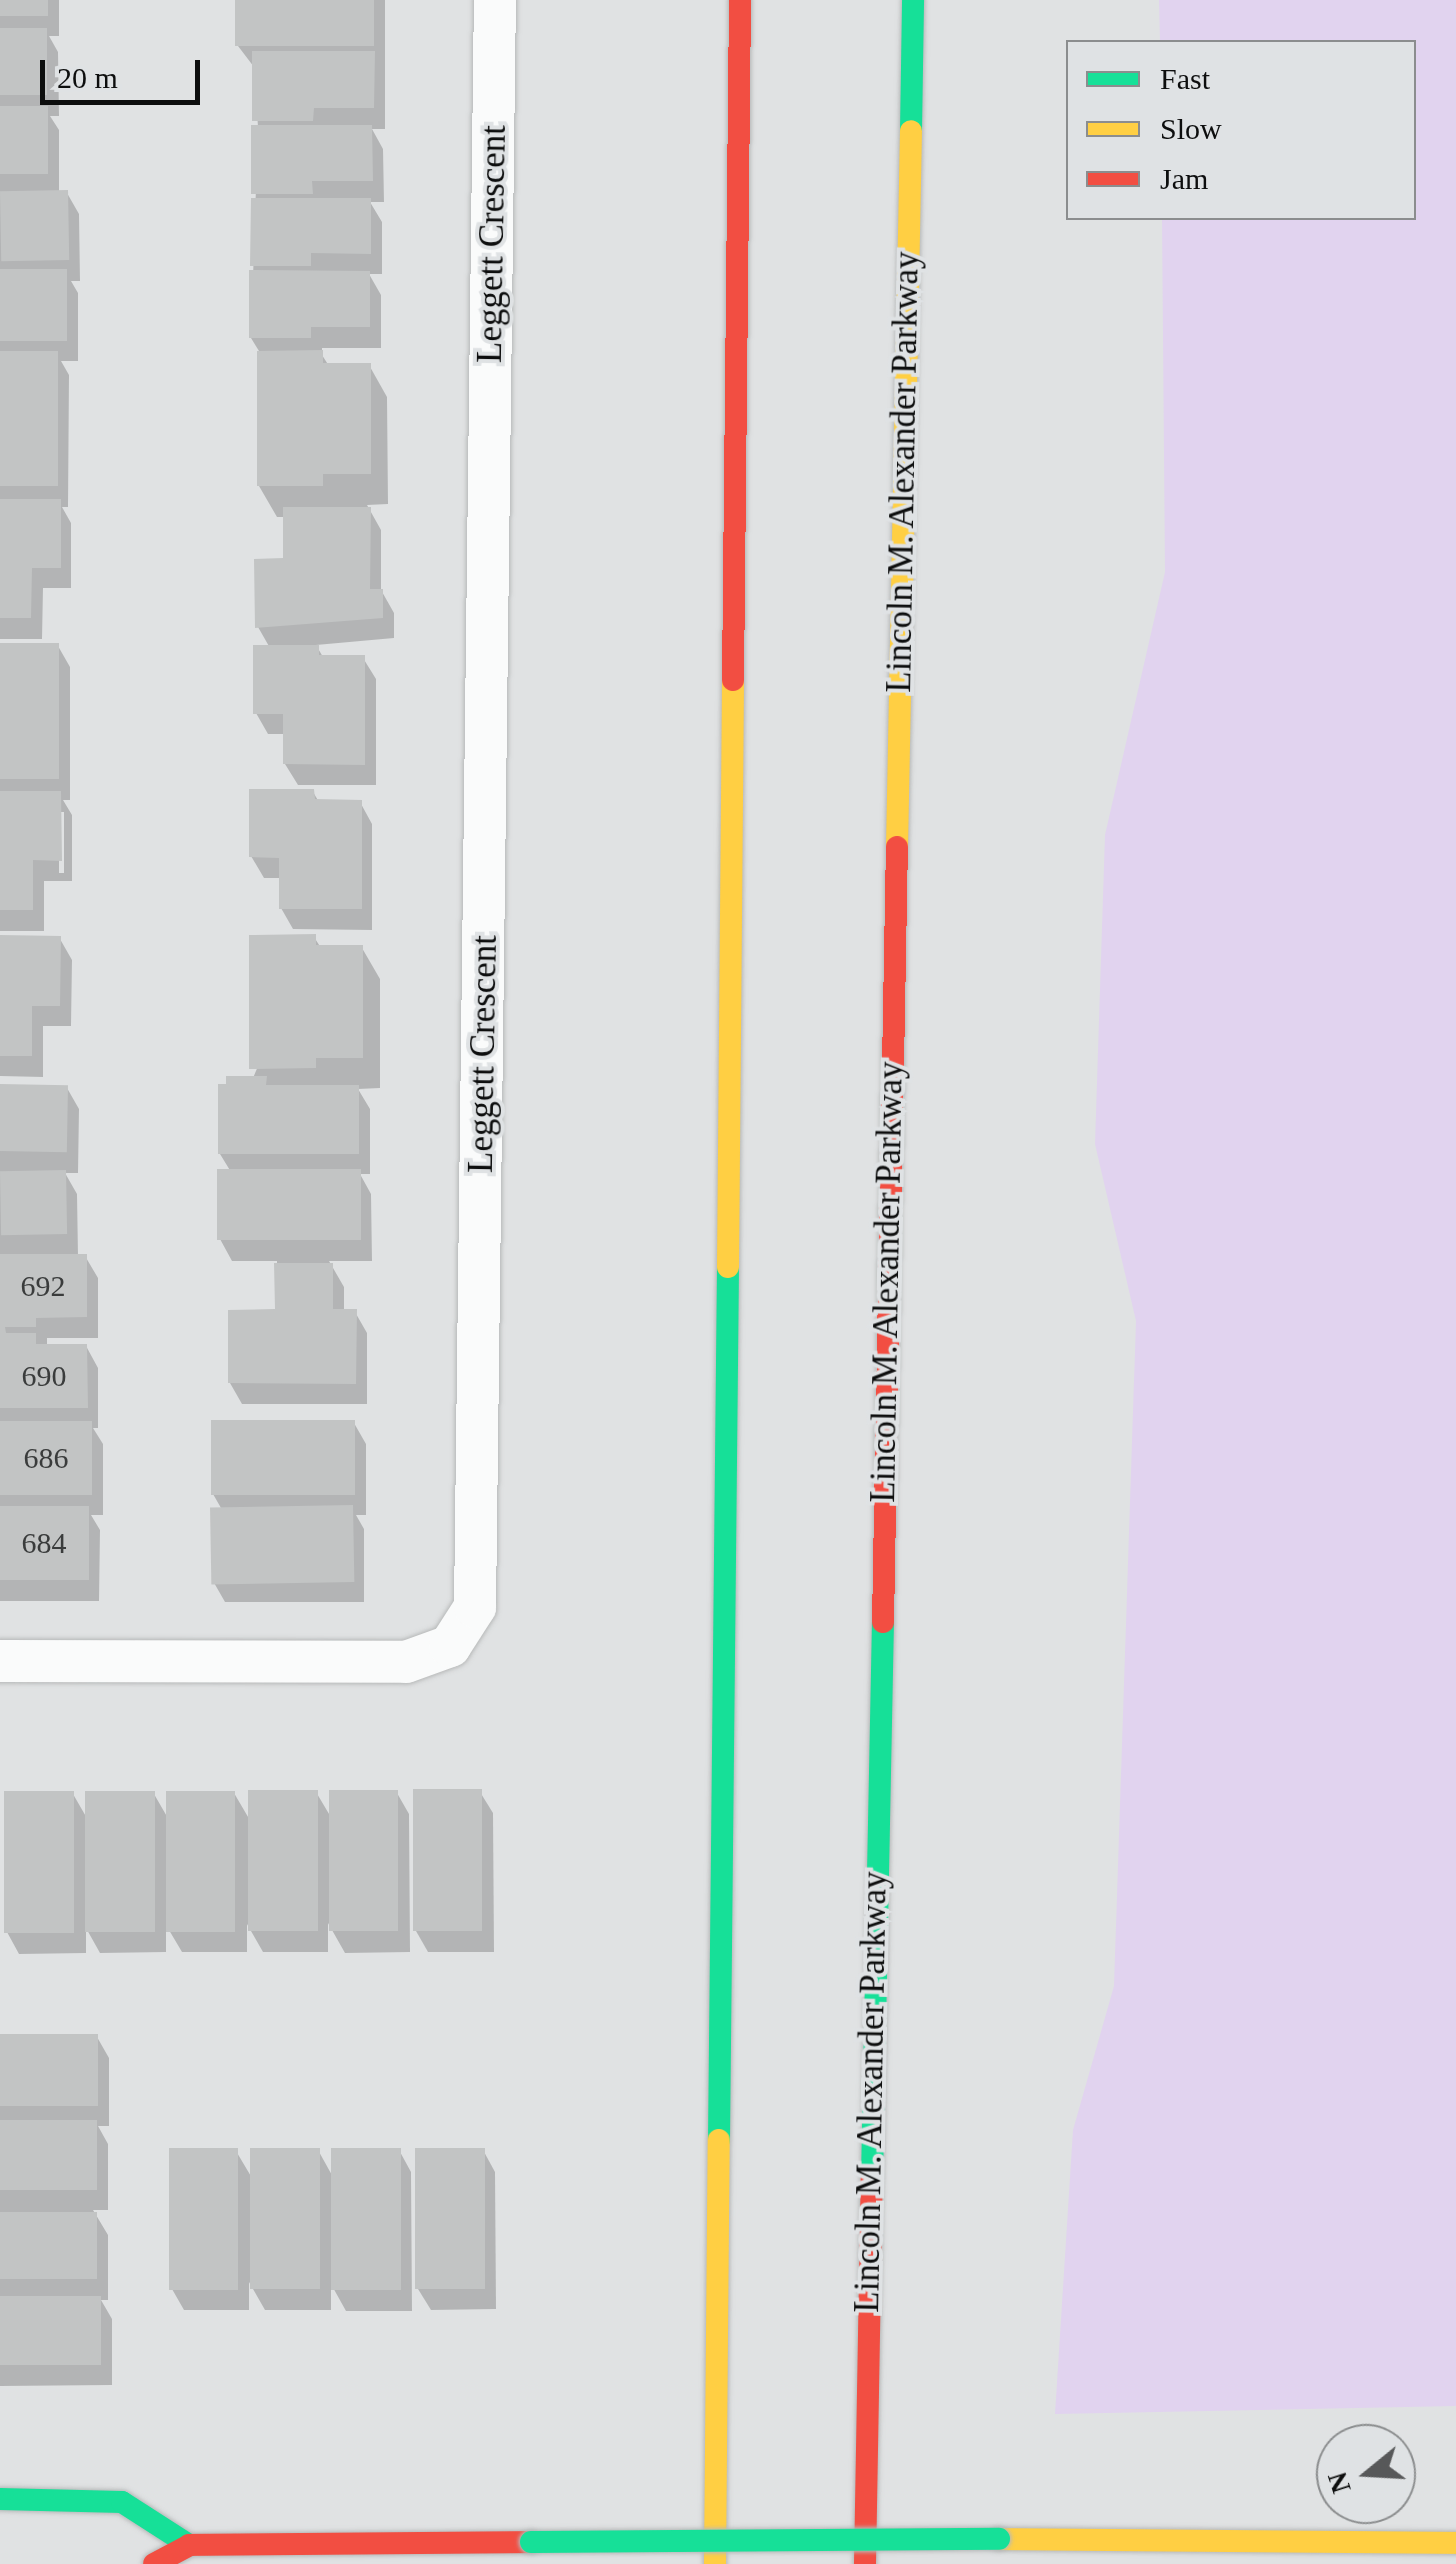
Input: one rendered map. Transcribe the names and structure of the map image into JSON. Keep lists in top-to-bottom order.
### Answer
{
  "streets": {
    "main road": ["Lincoln M. Alexander Parkway"],
    "street": ["Leggett Crescent"]
  },
  "house_numbers": [
    "692",
    "690",
    "686",
    "684"
  ],
  "legend": ["Fast", "Slow", "Jam"],
  "scale_bar": "20 m",
  "north": "left"
}
